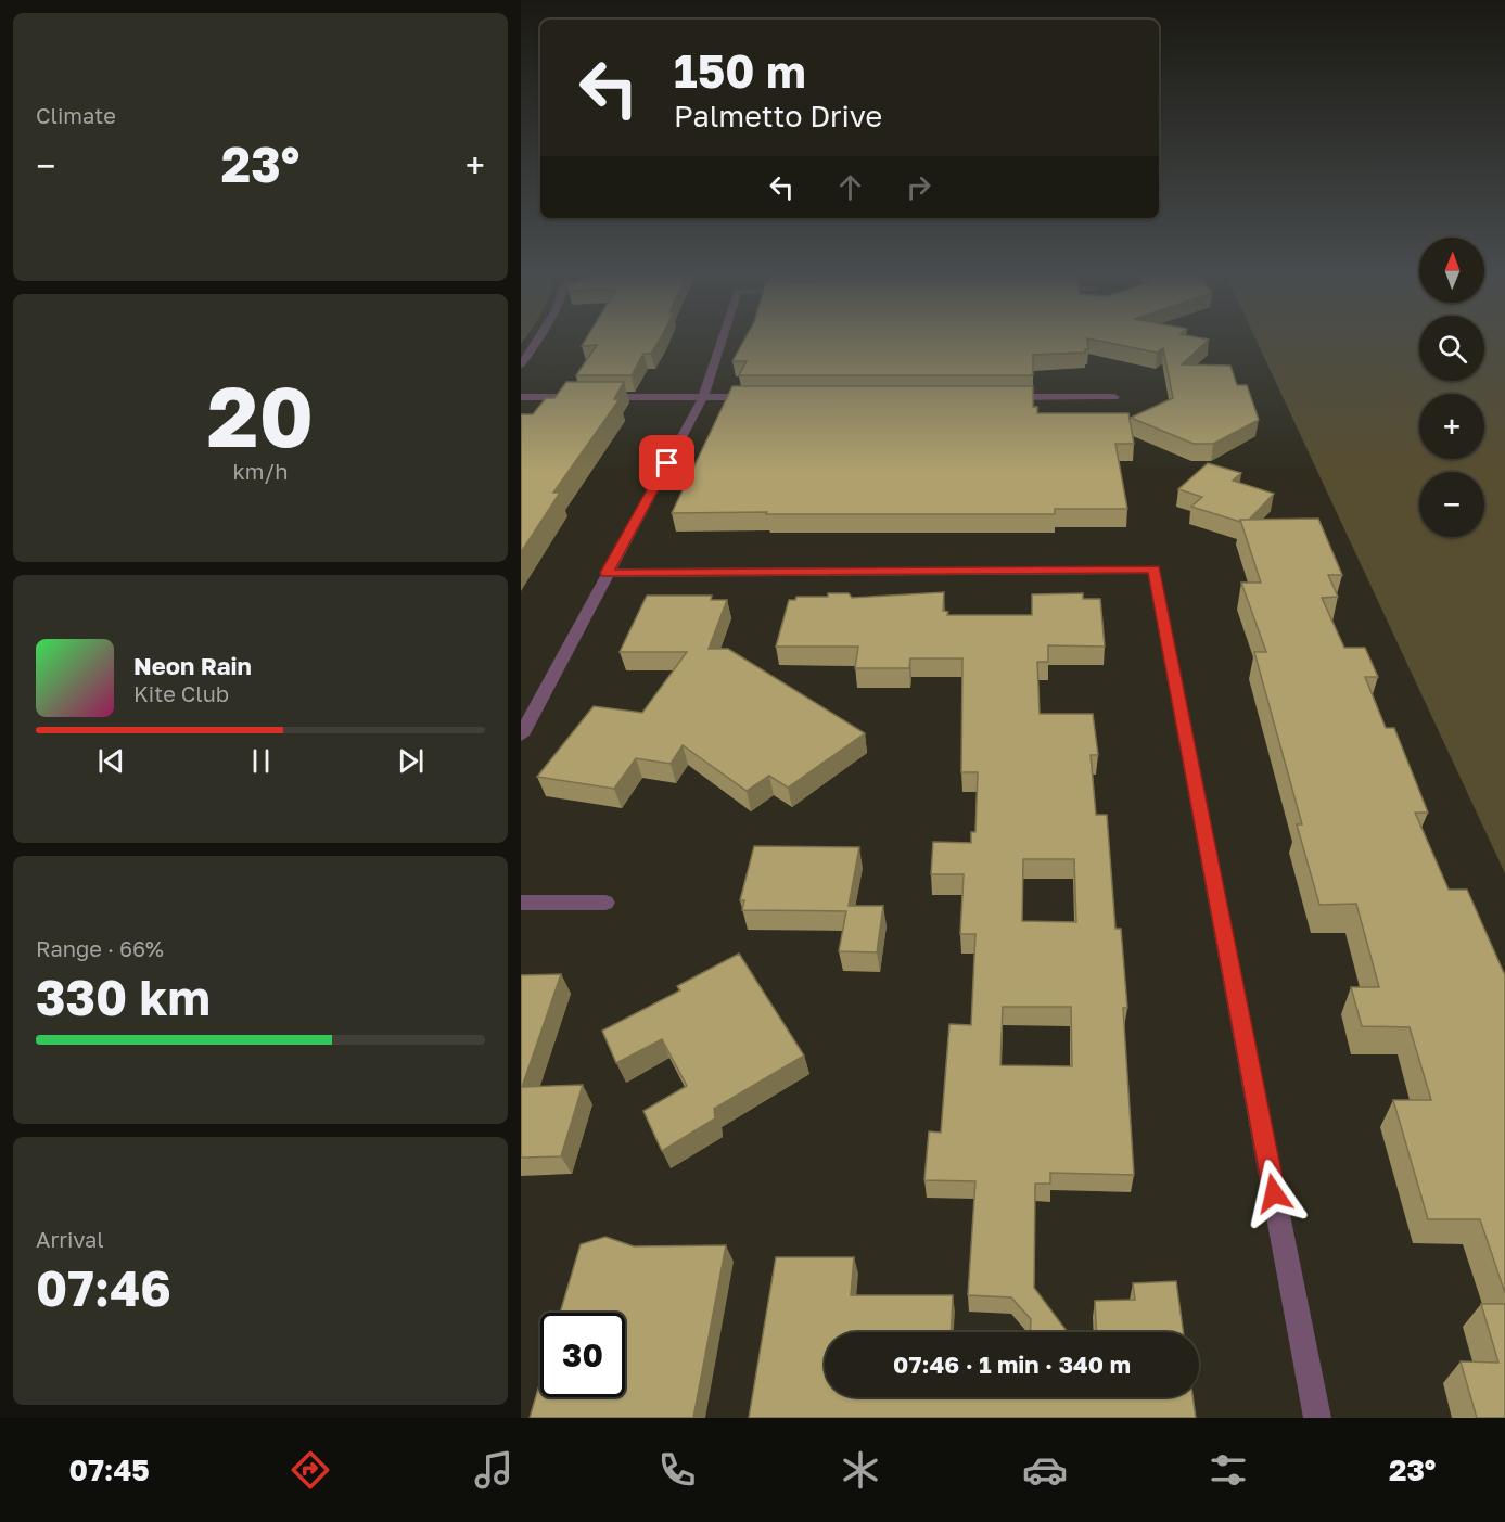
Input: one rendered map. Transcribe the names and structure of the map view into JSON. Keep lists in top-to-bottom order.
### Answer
{
  "north": "top",
  "page": {
    "tile": [
      "Climate",
      ["20", "km/h"],
      ["Range · 66%", "330 km"],
      ["Arrival", "07:46"]
    ],
    "turn": ["150 m", "Palmetto Drive"],
    "heat": ["−", "23°", "+"],
    "map_buttons": ["+", "−"],
    "song": ["Neon Rain", "Kite Club"],
    "limit": "30",
    "trip": "07:46 · 1 min · 340 m",
    "tabs": ["07:45", "23°"]
  }
}
